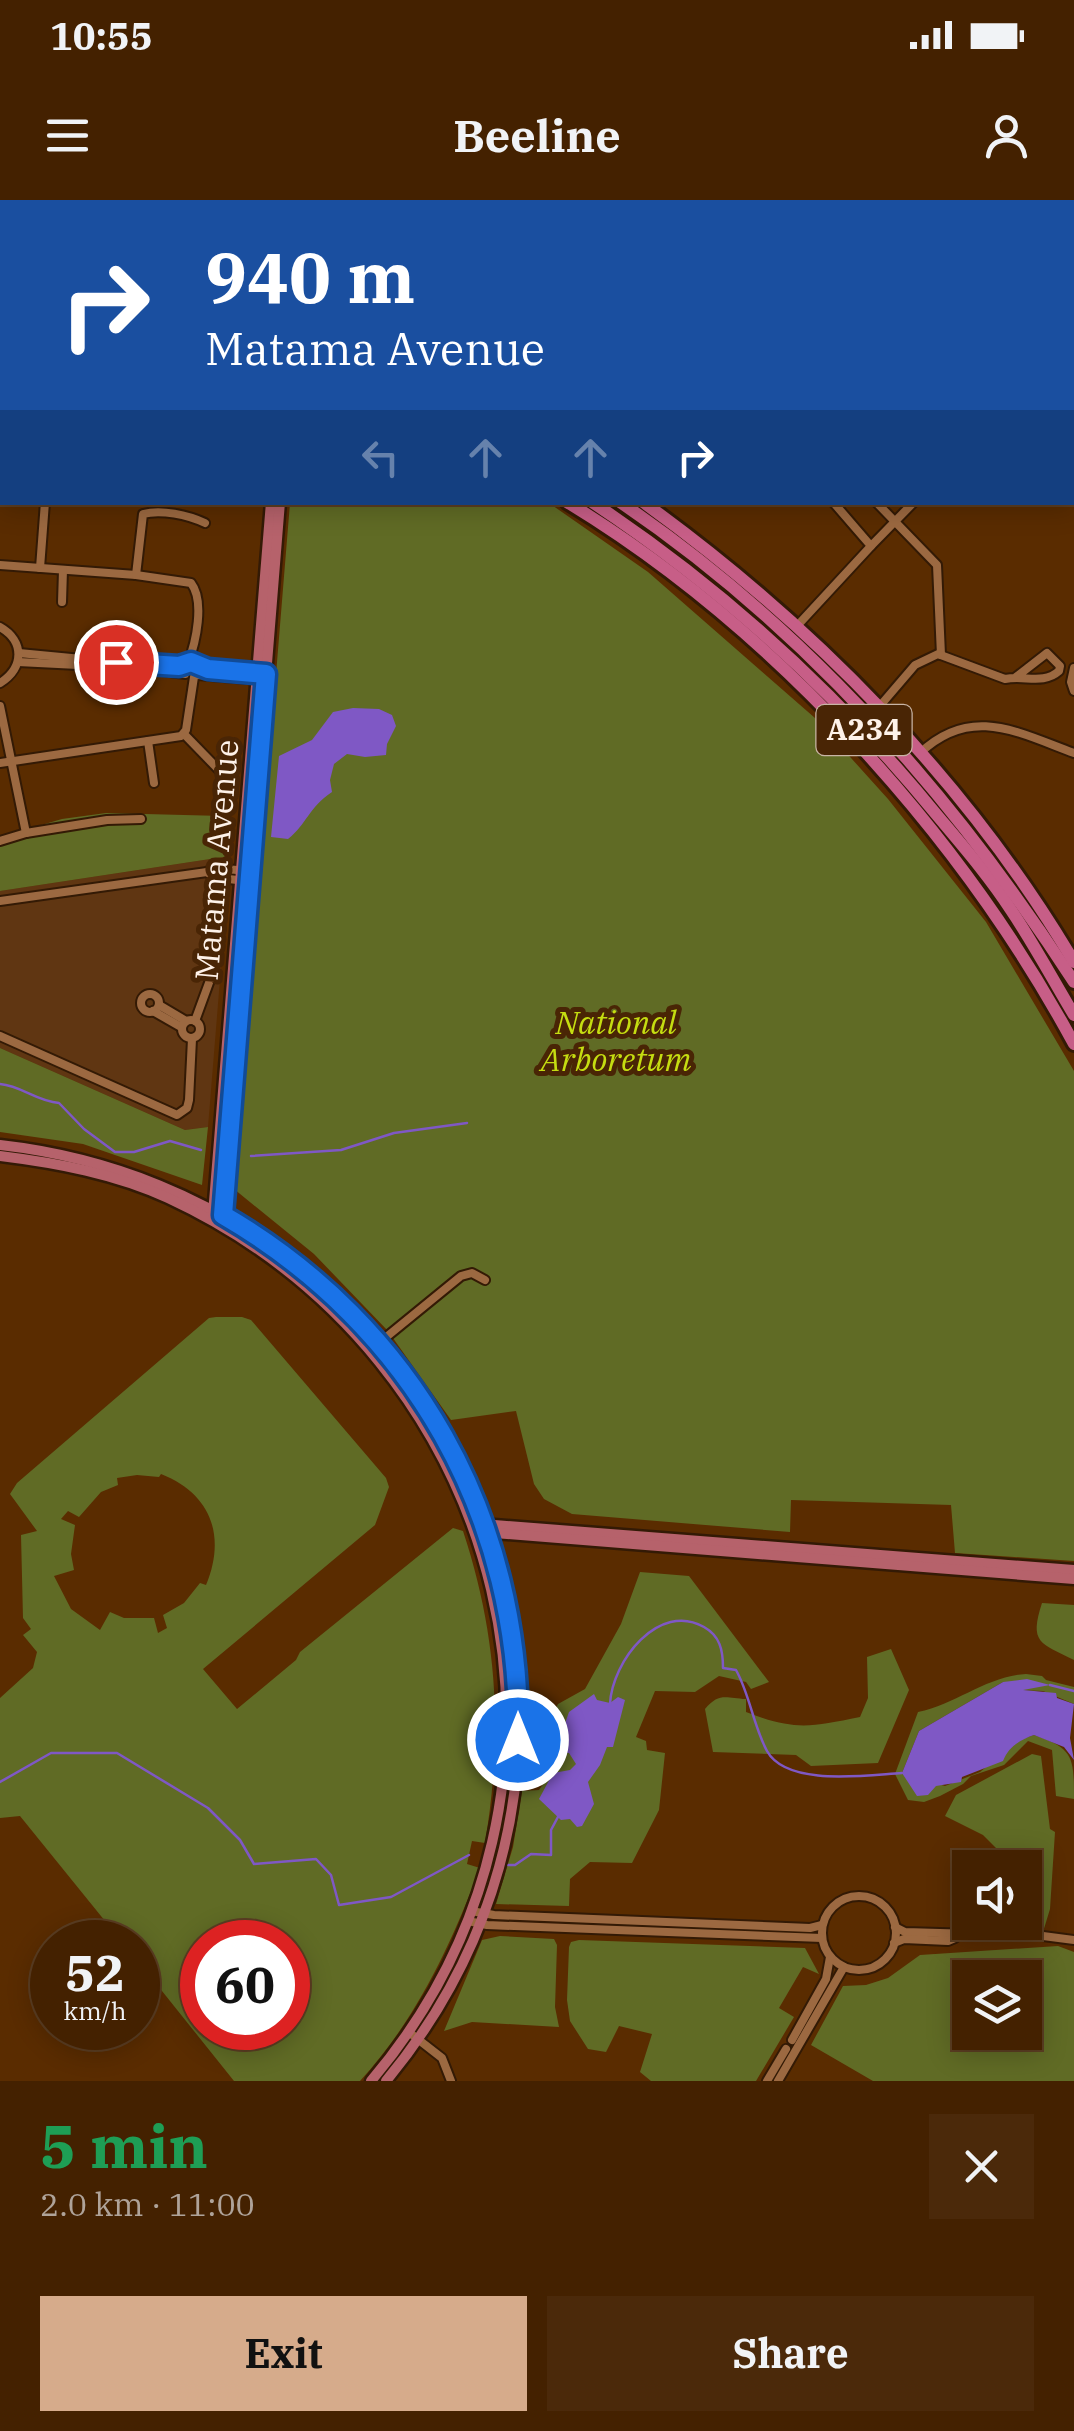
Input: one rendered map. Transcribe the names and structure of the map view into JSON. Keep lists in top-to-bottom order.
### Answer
{
  "streets": {
    "highway": ["A234"],
    "main road": ["Matama Avenue"]
  },
  "parks": ["National Arboretum"],
  "page": {
    "status": "10:55",
    "header": "Beeline",
    "turn": ["940 m", "Matama Avenue"],
    "speed": "52 km/h",
    "limit": "60",
    "heading": ["5 min", "2.0 km · 11:00"],
    "buttons": ["Exit", "Share"]
  }
}
